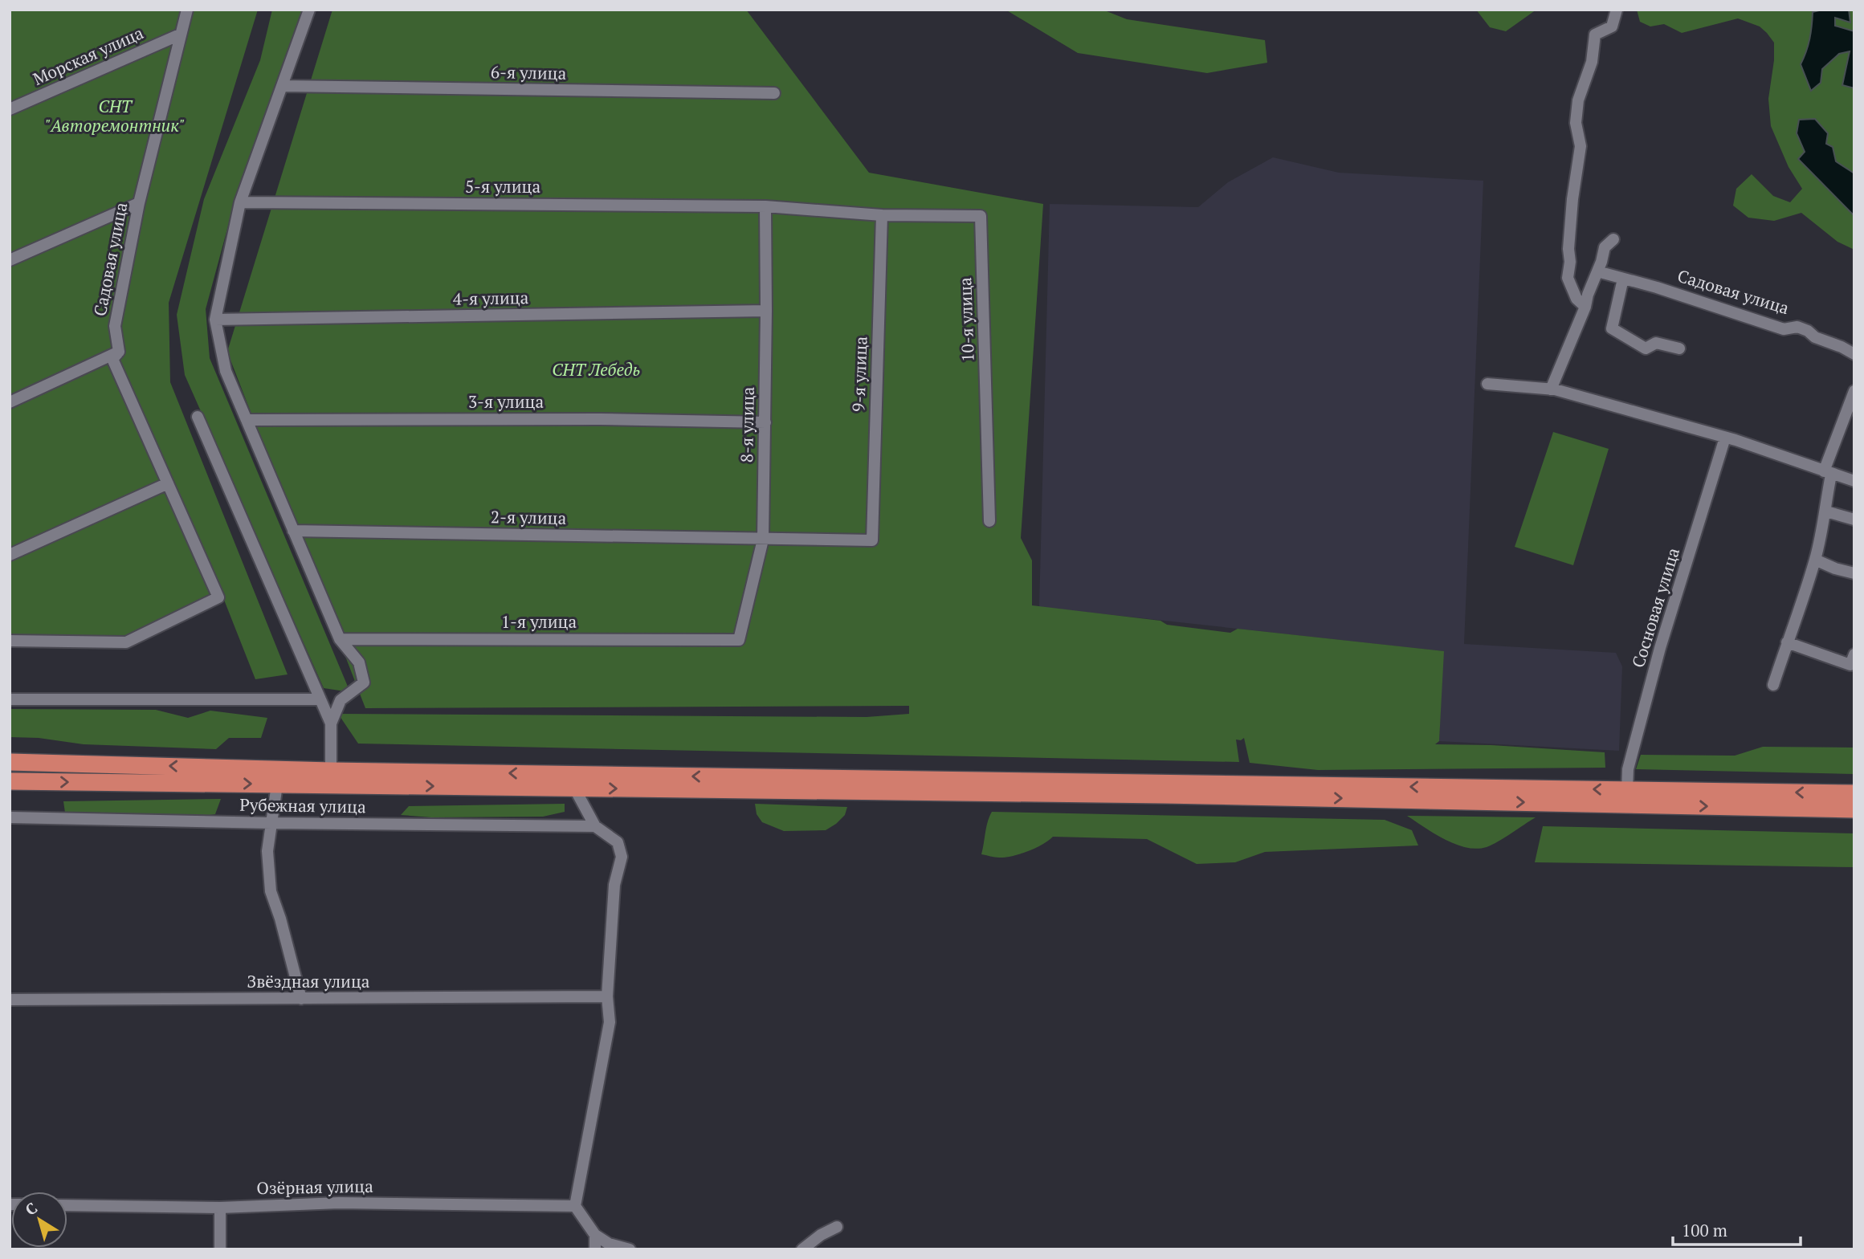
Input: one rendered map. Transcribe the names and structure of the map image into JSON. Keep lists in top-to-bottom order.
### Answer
{
  "streets": {
    "street": [
      "Морская улица",
      "6-я улица",
      "5-я улица",
      "Садовая улица",
      "4-я улица",
      "10-я улица",
      "9-я улица",
      "3-я улица",
      "8-я улица",
      "2-я улица",
      "Сосновая улица",
      "1-я улица",
      "Рубежная улица",
      "Звёздная улица",
      "Озёрная улица"
    ]
  },
  "crossings": [
    ["Морская улица", "Садовая улица"],
    ["5-я улица", "8-я улица"],
    ["4-я улица", "8-я улица"],
    ["10-я улица", "9-я улица"],
    ["9-я улица", "8-я улица"],
    ["9-я улица", "2-я улица"],
    ["3-я улица", "8-я улица"],
    ["8-я улица", "2-я улица"],
    ["8-я улица", "1-я улица"]
  ],
  "parks": ["СНТ \"Авторемонтник\"", "СНТ Лебедь"],
  "scale_bar": "100 m",
  "north": "top left"
}
